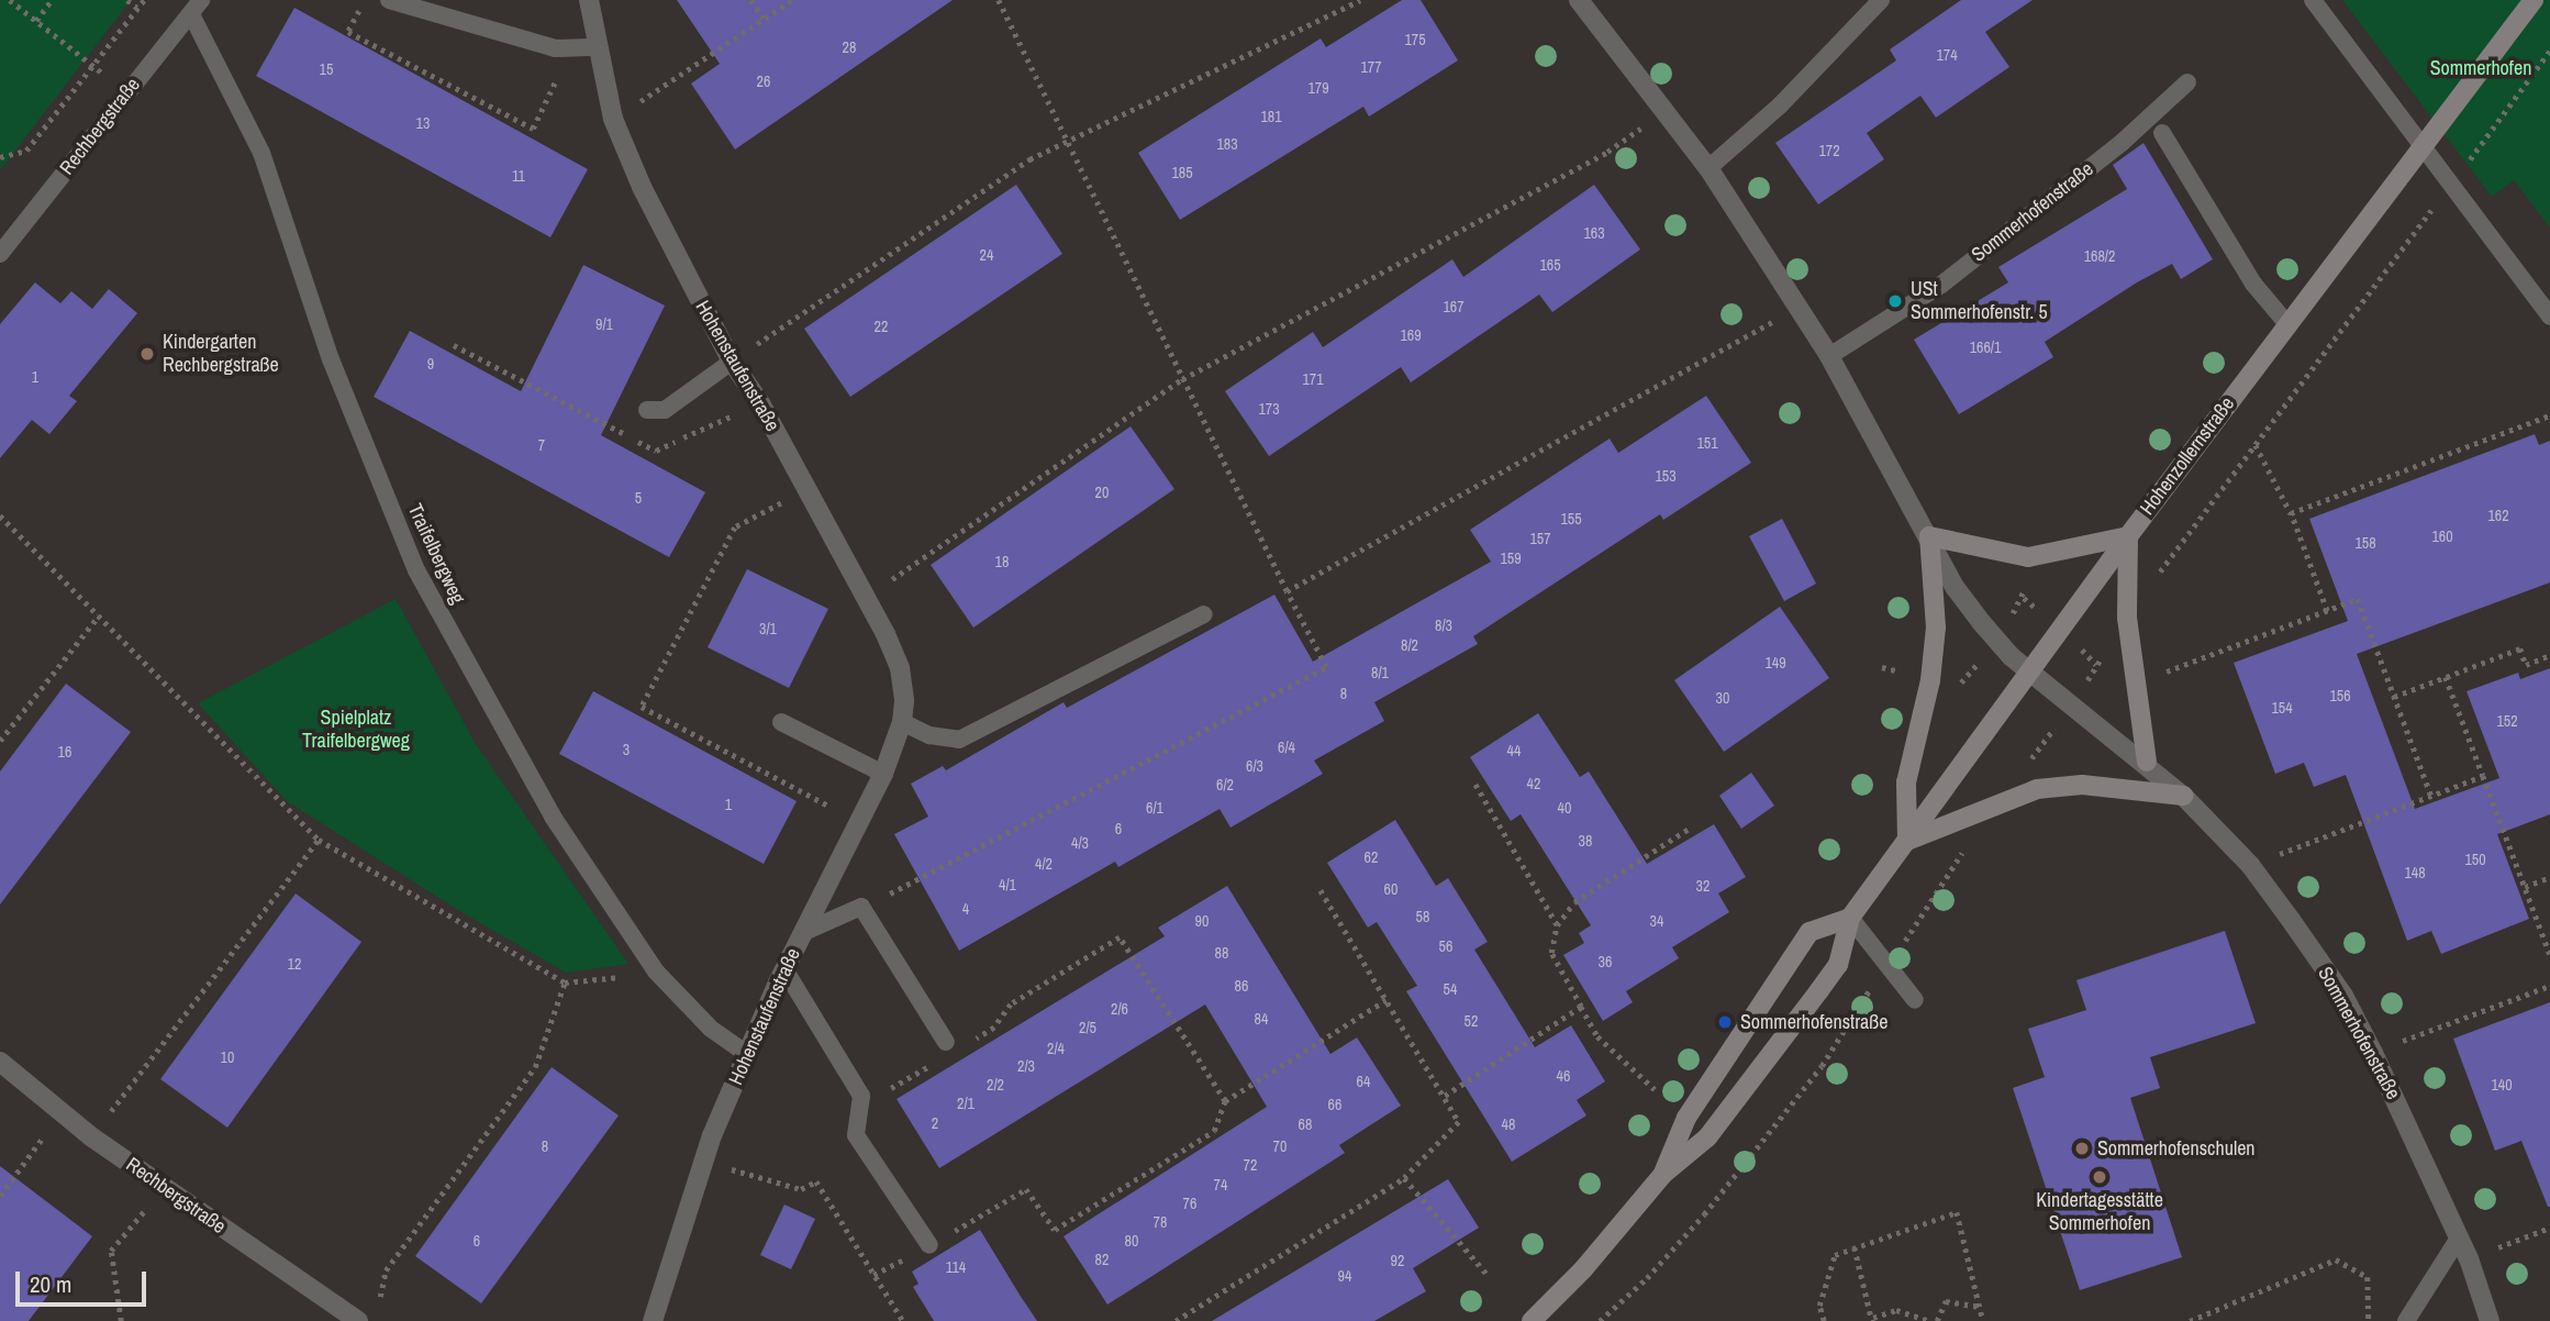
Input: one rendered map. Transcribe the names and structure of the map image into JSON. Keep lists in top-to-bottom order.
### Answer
{
  "streets": {
    "street": [
      "Rechbergstraße",
      "Sommerhofenstraße",
      "Hohenstaufenstraße",
      "Hohenzollernstraße"
    ],
    "lane": ["Traifelbergweg"]
  },
  "crossings": [
    ["Rechbergstraße", "Traifelbergweg"],
    ["Sommerhofenstraße", "Hohenzollernstraße"],
    ["Hohenstaufenstraße", "Traifelbergweg"]
  ],
  "parks": ["Sommerhofen", "Spielplatz Traifelbergweg"],
  "places": [
    "USt Sommerhofenstr. 5",
    "Kindergarten Rechbergstraße",
    "Sommerhofenstraße",
    "Sommerhofenschulen",
    "Kindertagesstätte Sommerhofen"
  ],
  "house_numbers": [
    "175",
    "28",
    "174",
    "177",
    "15",
    "26",
    "179",
    "181",
    "13",
    "183",
    "172",
    "185",
    "11",
    "163",
    "24",
    "168/2",
    "165",
    "167",
    "9/1",
    "22",
    "169",
    "166/1",
    "9",
    "1",
    "171",
    "173",
    "151",
    "7",
    "153",
    "20",
    "5",
    "162",
    "155",
    "160",
    "157",
    "158",
    "159",
    "18",
    "8/3",
    "3/1",
    "8/2",
    "149",
    "8/1",
    "8",
    "156",
    "30",
    "154",
    "152",
    "6/4",
    "3",
    "44",
    "16",
    "6/3",
    "42",
    "6/2",
    "1",
    "6/1",
    "40",
    "6",
    "38",
    "4/3",
    "62",
    "150",
    "4/2",
    "148",
    "4/1",
    "32",
    "60",
    "4",
    "58",
    "90",
    "34",
    "56",
    "88",
    "36",
    "12",
    "86",
    "54",
    "2/6",
    "84",
    "52",
    "2/5",
    "2/4",
    "10",
    "2/3",
    "46",
    "64",
    "2/2",
    "140",
    "2/1",
    "66",
    "2",
    "68",
    "48",
    "8",
    "70",
    "72",
    "74",
    "76",
    "78",
    "6",
    "80",
    "82",
    "92",
    "114",
    "94"
  ],
  "scale_bar": "20 m"
}
